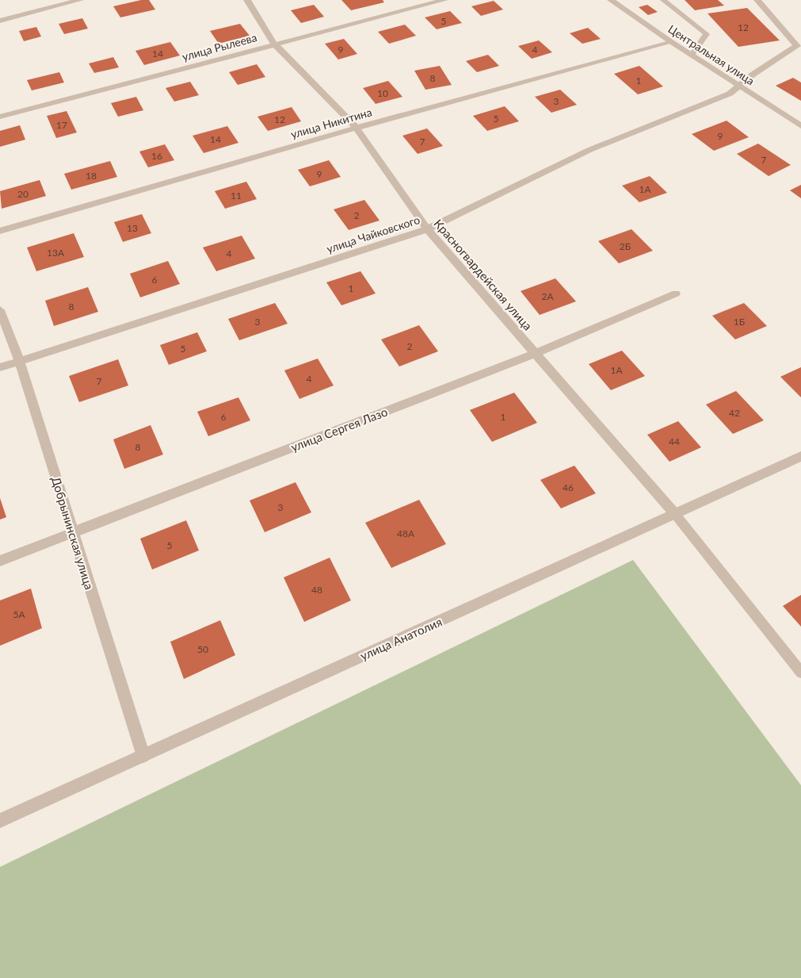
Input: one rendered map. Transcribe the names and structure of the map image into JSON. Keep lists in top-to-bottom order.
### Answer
{
  "streets": {
    "street": [
      "улица Рылеева",
      "Центральная улица",
      "улица Никитина",
      "улица Чайковского",
      "Красногвардейская улица",
      "улица Сергея Лазо",
      "Добрынинская улица",
      "улица Анатолия"
    ]
  },
  "crossings": [
    ["улица Рылеева", "Красногвардейская улица"],
    ["Центральная улица", "улица Никитина"],
    ["Центральная улица", "улица Чайковского"],
    ["улица Никитина", "Красногвардейская улица"],
    ["улица Чайковского", "Красногвардейская улица"],
    ["улица Чайковского", "Добрынинская улица"],
    ["Красногвардейская улица", "улица Сергея Лазо"],
    ["Красногвардейская улица", "улица Анатолия"],
    ["улица Сергея Лазо", "Добрынинская улица"],
    ["Добрынинская улица", "улица Анатолия"]
  ],
  "house_numbers": [
    "5",
    "12",
    "9",
    "4",
    "14",
    "8",
    "1",
    "10",
    "3",
    "5",
    "12",
    "17",
    "9",
    "14",
    "7",
    "16",
    "7",
    "9",
    "18",
    "1А",
    "20",
    "11",
    "2",
    "13",
    "2Б",
    "13А",
    "4",
    "6",
    "1",
    "2А",
    "8",
    "3",
    "1Б",
    "2",
    "5",
    "1А",
    "4",
    "7",
    "42",
    "6",
    "1",
    "44",
    "8",
    "46",
    "3",
    "48А",
    "5",
    "48",
    "5А",
    "50"
  ]
}
